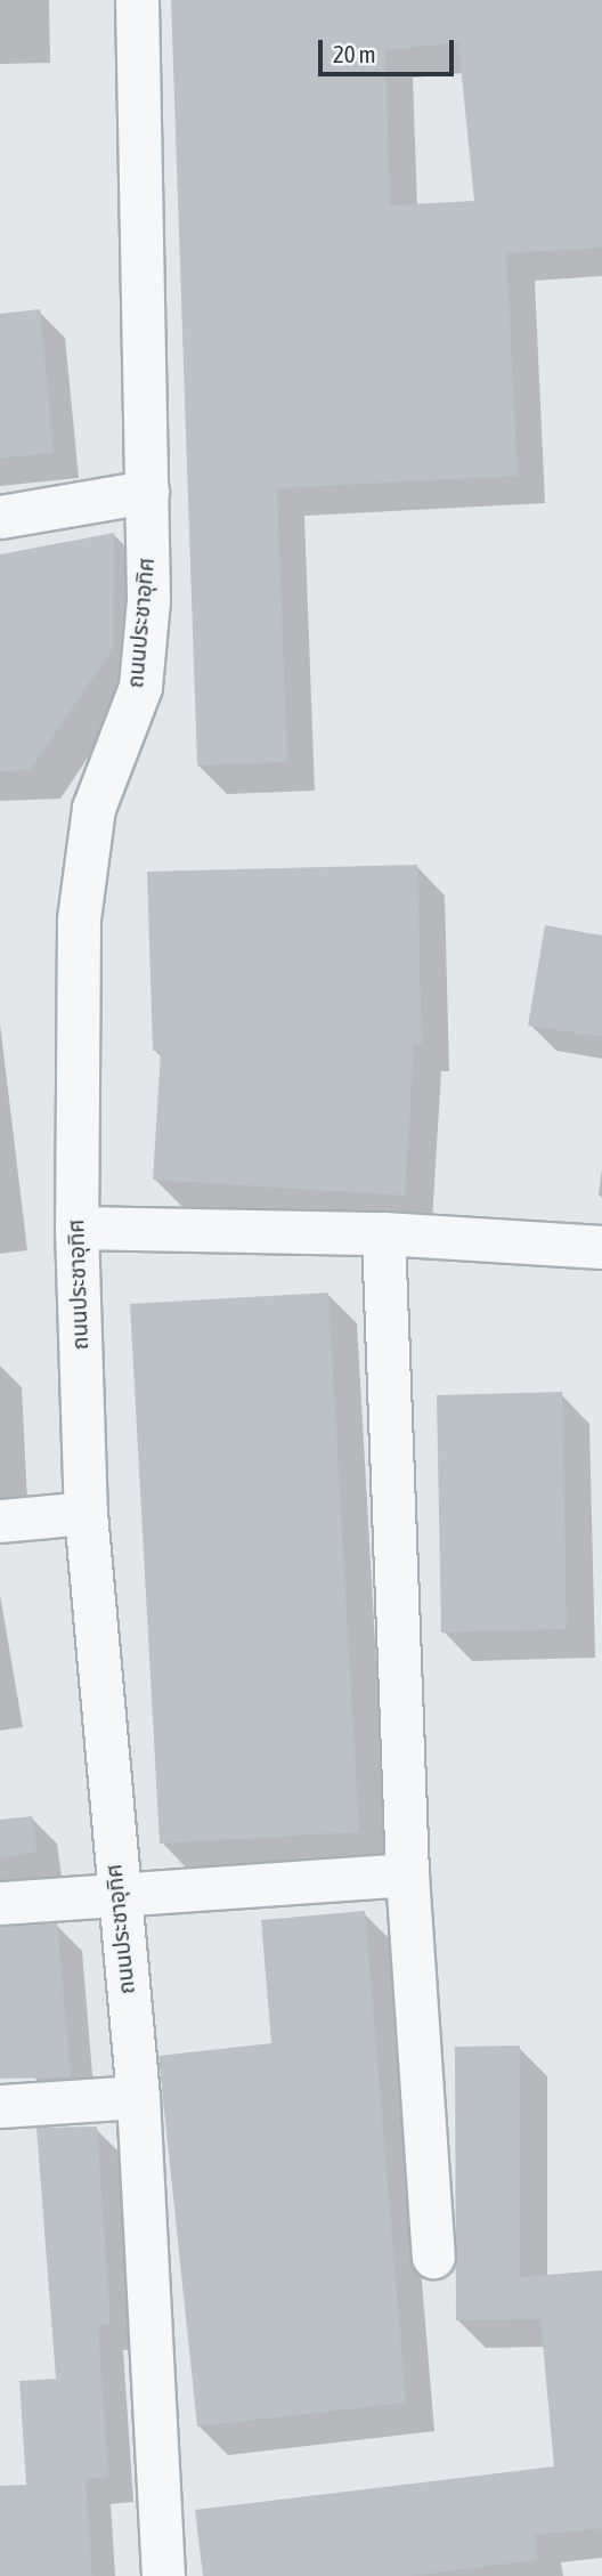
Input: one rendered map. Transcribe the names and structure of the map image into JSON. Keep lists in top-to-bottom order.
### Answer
{
  "streets": {
    "street": ["ถนนประชาอุทิศ"]
  },
  "scale_bar": "20 m"
}
